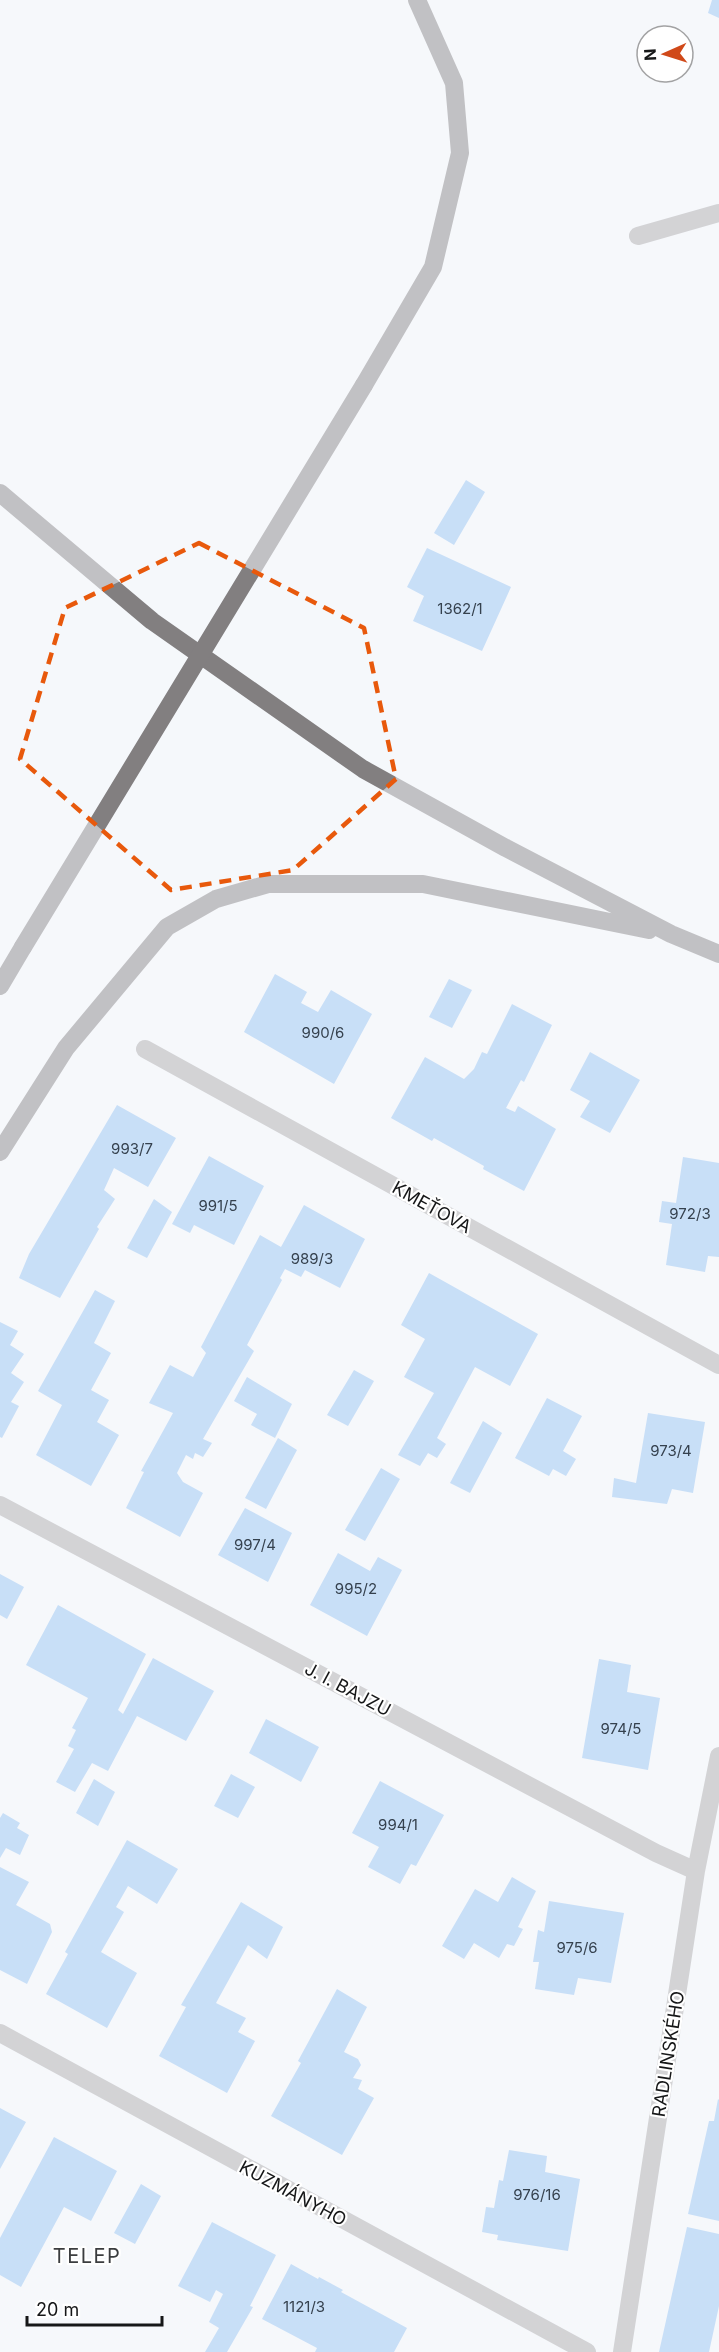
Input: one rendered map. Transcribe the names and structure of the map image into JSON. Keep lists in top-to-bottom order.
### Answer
{
  "streets": {
    "street": [
      "KMEŤOVA",
      "J. I. BAJZU",
      "RADLINSKÉHO",
      "KUZMÁNYHO"
    ]
  },
  "crossings": [
    ["J. I. BAJZU", "RADLINSKÉHO"]
  ],
  "districts": ["TELEP"],
  "house_numbers": [
    "1362/1",
    "990/6",
    "993/7",
    "991/5",
    "972/3",
    "989/3",
    "973/4",
    "997/4",
    "995/2",
    "974/5",
    "994/1",
    "975/6",
    "976/16",
    "1121/3"
  ],
  "scale_bar": "20 m",
  "north": "left"
}
